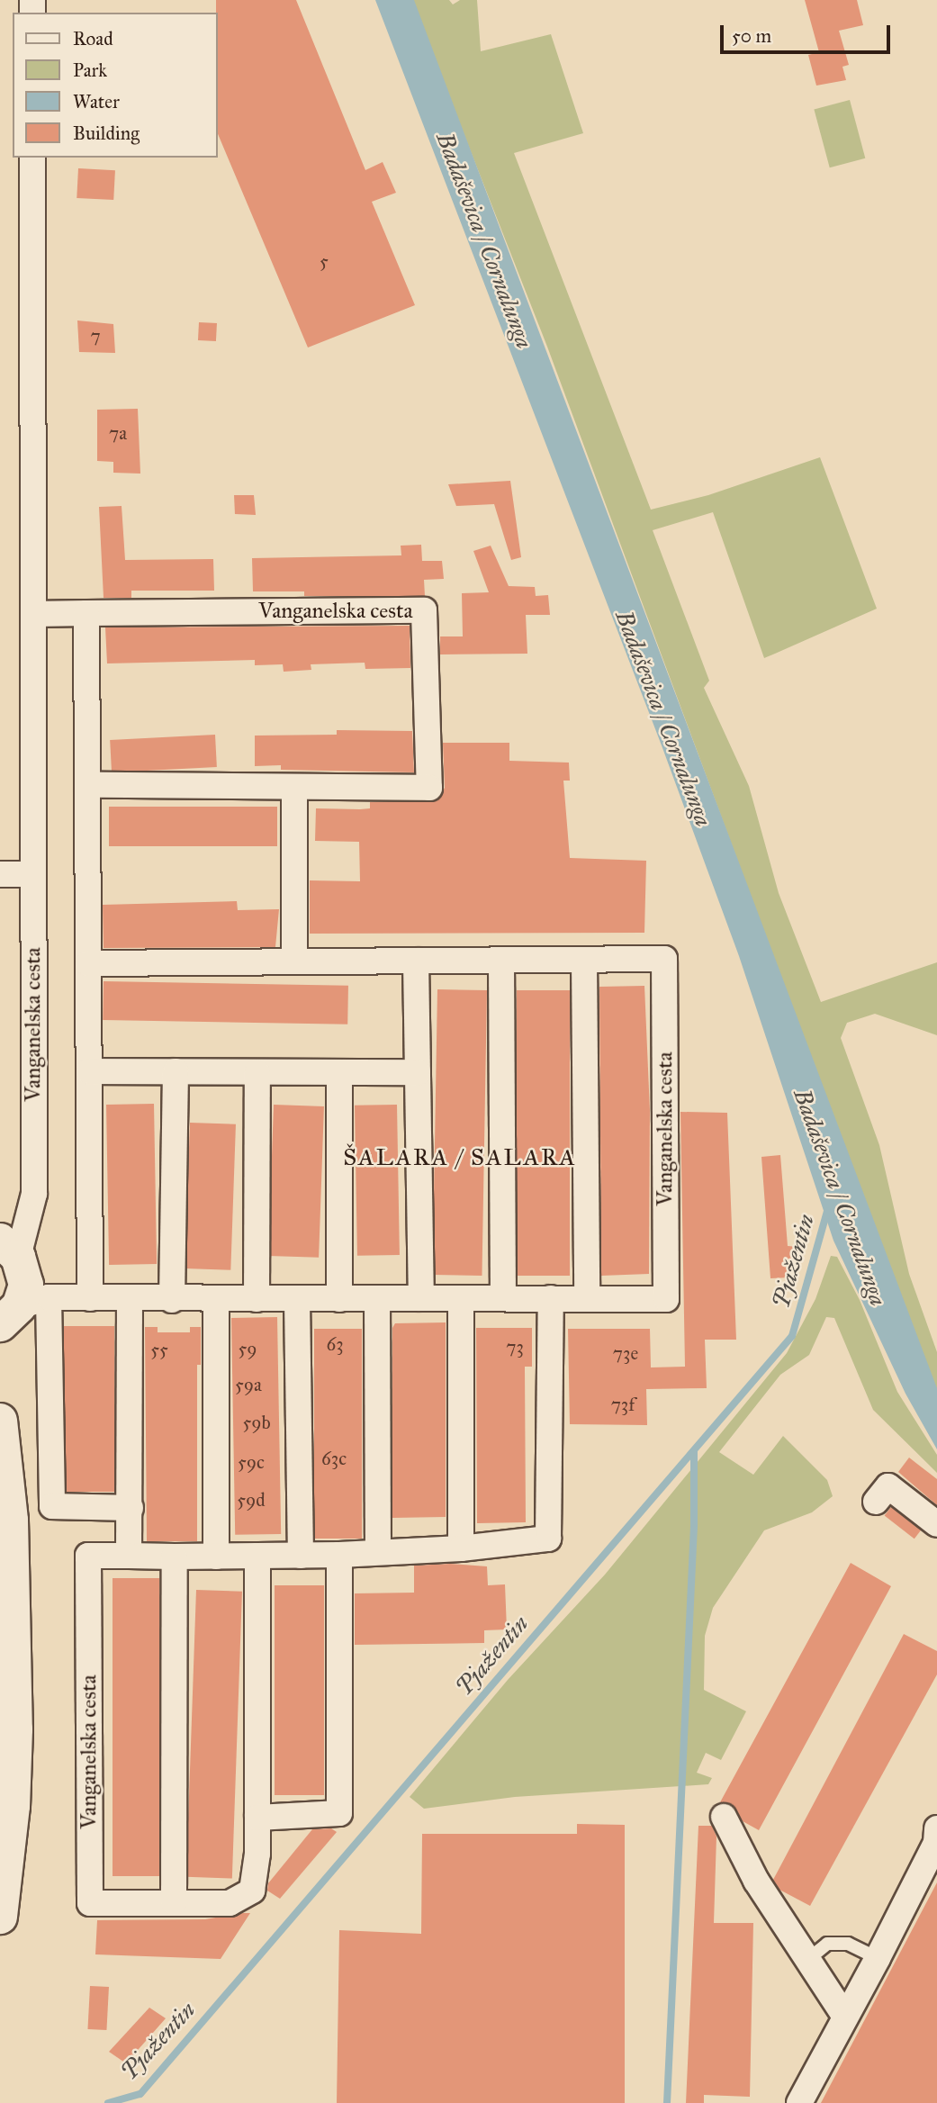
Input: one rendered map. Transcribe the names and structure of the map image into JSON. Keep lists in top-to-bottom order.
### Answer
{
  "streets": {
    "street": ["Vanganelska cesta"]
  },
  "districts": ["ŠALARA / SALARA"],
  "water": ["Badaševica / Cornalunga", "Pjažentin"],
  "house_numbers": [
    "5",
    "7",
    "7a",
    "63",
    "73",
    "59",
    "55",
    "73e",
    "59a",
    "73f",
    "59b",
    "63c",
    "59c",
    "59d"
  ],
  "legend": [
    "Road",
    "Park",
    "Water",
    "Building"
  ],
  "scale_bar": "50 m"
}
